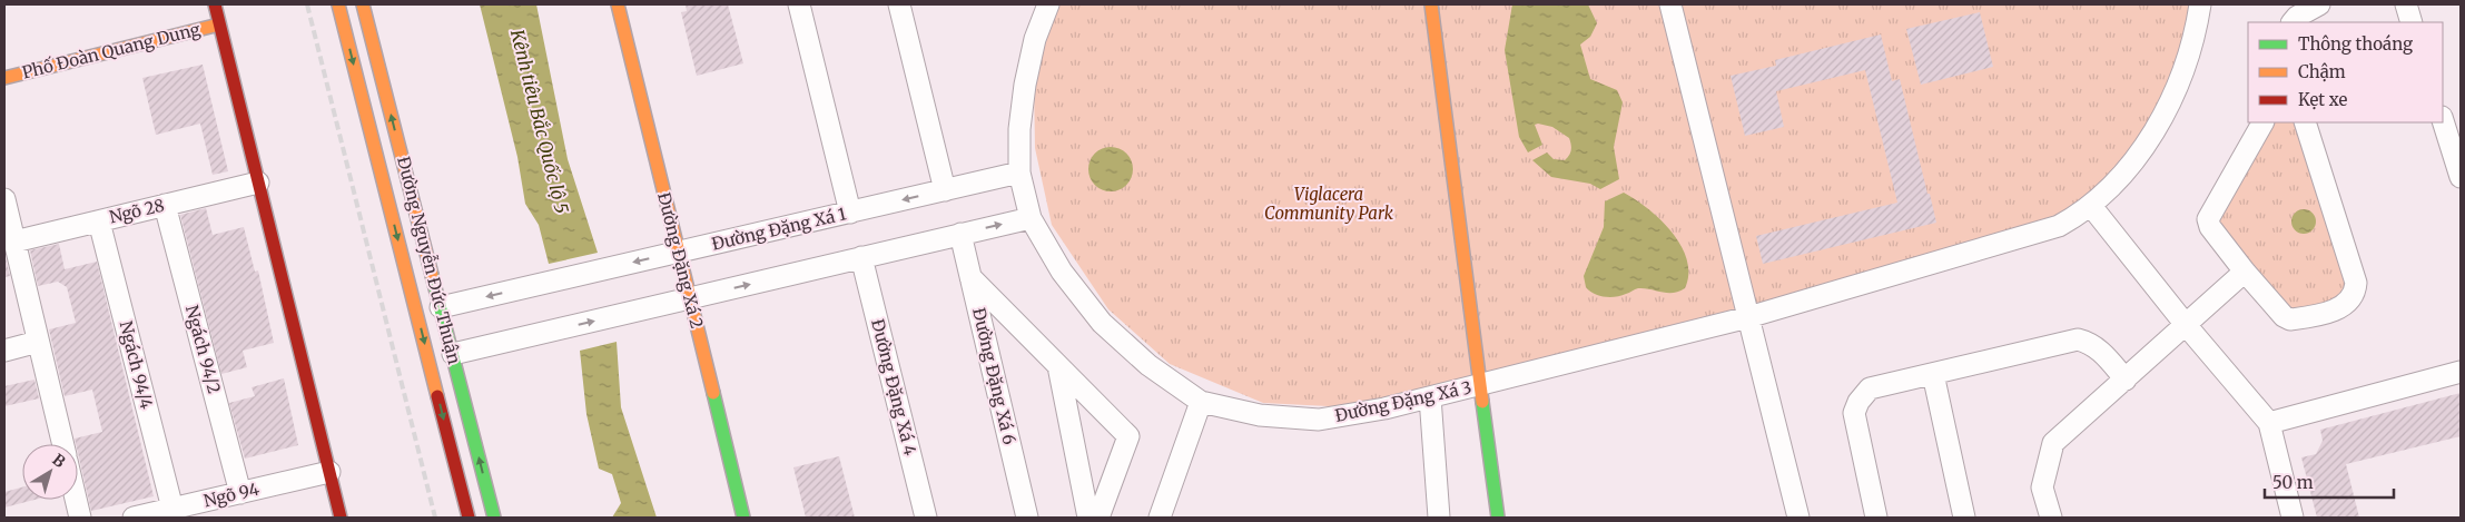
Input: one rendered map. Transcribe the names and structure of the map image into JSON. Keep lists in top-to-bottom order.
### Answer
{
  "streets": {
    "main road": ["Phố Đoàn Quang Dung", "Đường Nguyễn Đức Thuận", "Đường Đặng Xá 2"],
    "street": [
      "Ngõ 28",
      "Đường Đặng Xá 1",
      "Ngách 94/2",
      "Ngách 94/4",
      "Đường Đặng Xá 6",
      "Đường Đặng Xá 4",
      "Đường Đặng Xá 3",
      "Ngõ 94"
    ]
  },
  "crossings": [
    ["Ngõ 28", "Ngách 94/2"],
    ["Ngõ 28", "Ngách 94/4"],
    ["Đường Đặng Xá 1", "Đường Nguyễn Đức Thuận"],
    ["Đường Đặng Xá 1", "Đường Đặng Xá 2"],
    ["Đường Đặng Xá 1", "Đường Đặng Xá 3"],
    ["Ngách 94/2", "Ngõ 94"],
    ["Ngách 94/4", "Ngõ 94"]
  ],
  "water": ["Kênh tiêu Bắc Quốc lộ 5"],
  "parks": ["Viglacera Community Park"],
  "legend": ["Thông thoáng", "Chậm", "Kẹt xe"],
  "scale_bar": "50 m",
  "north": "top right"
}
